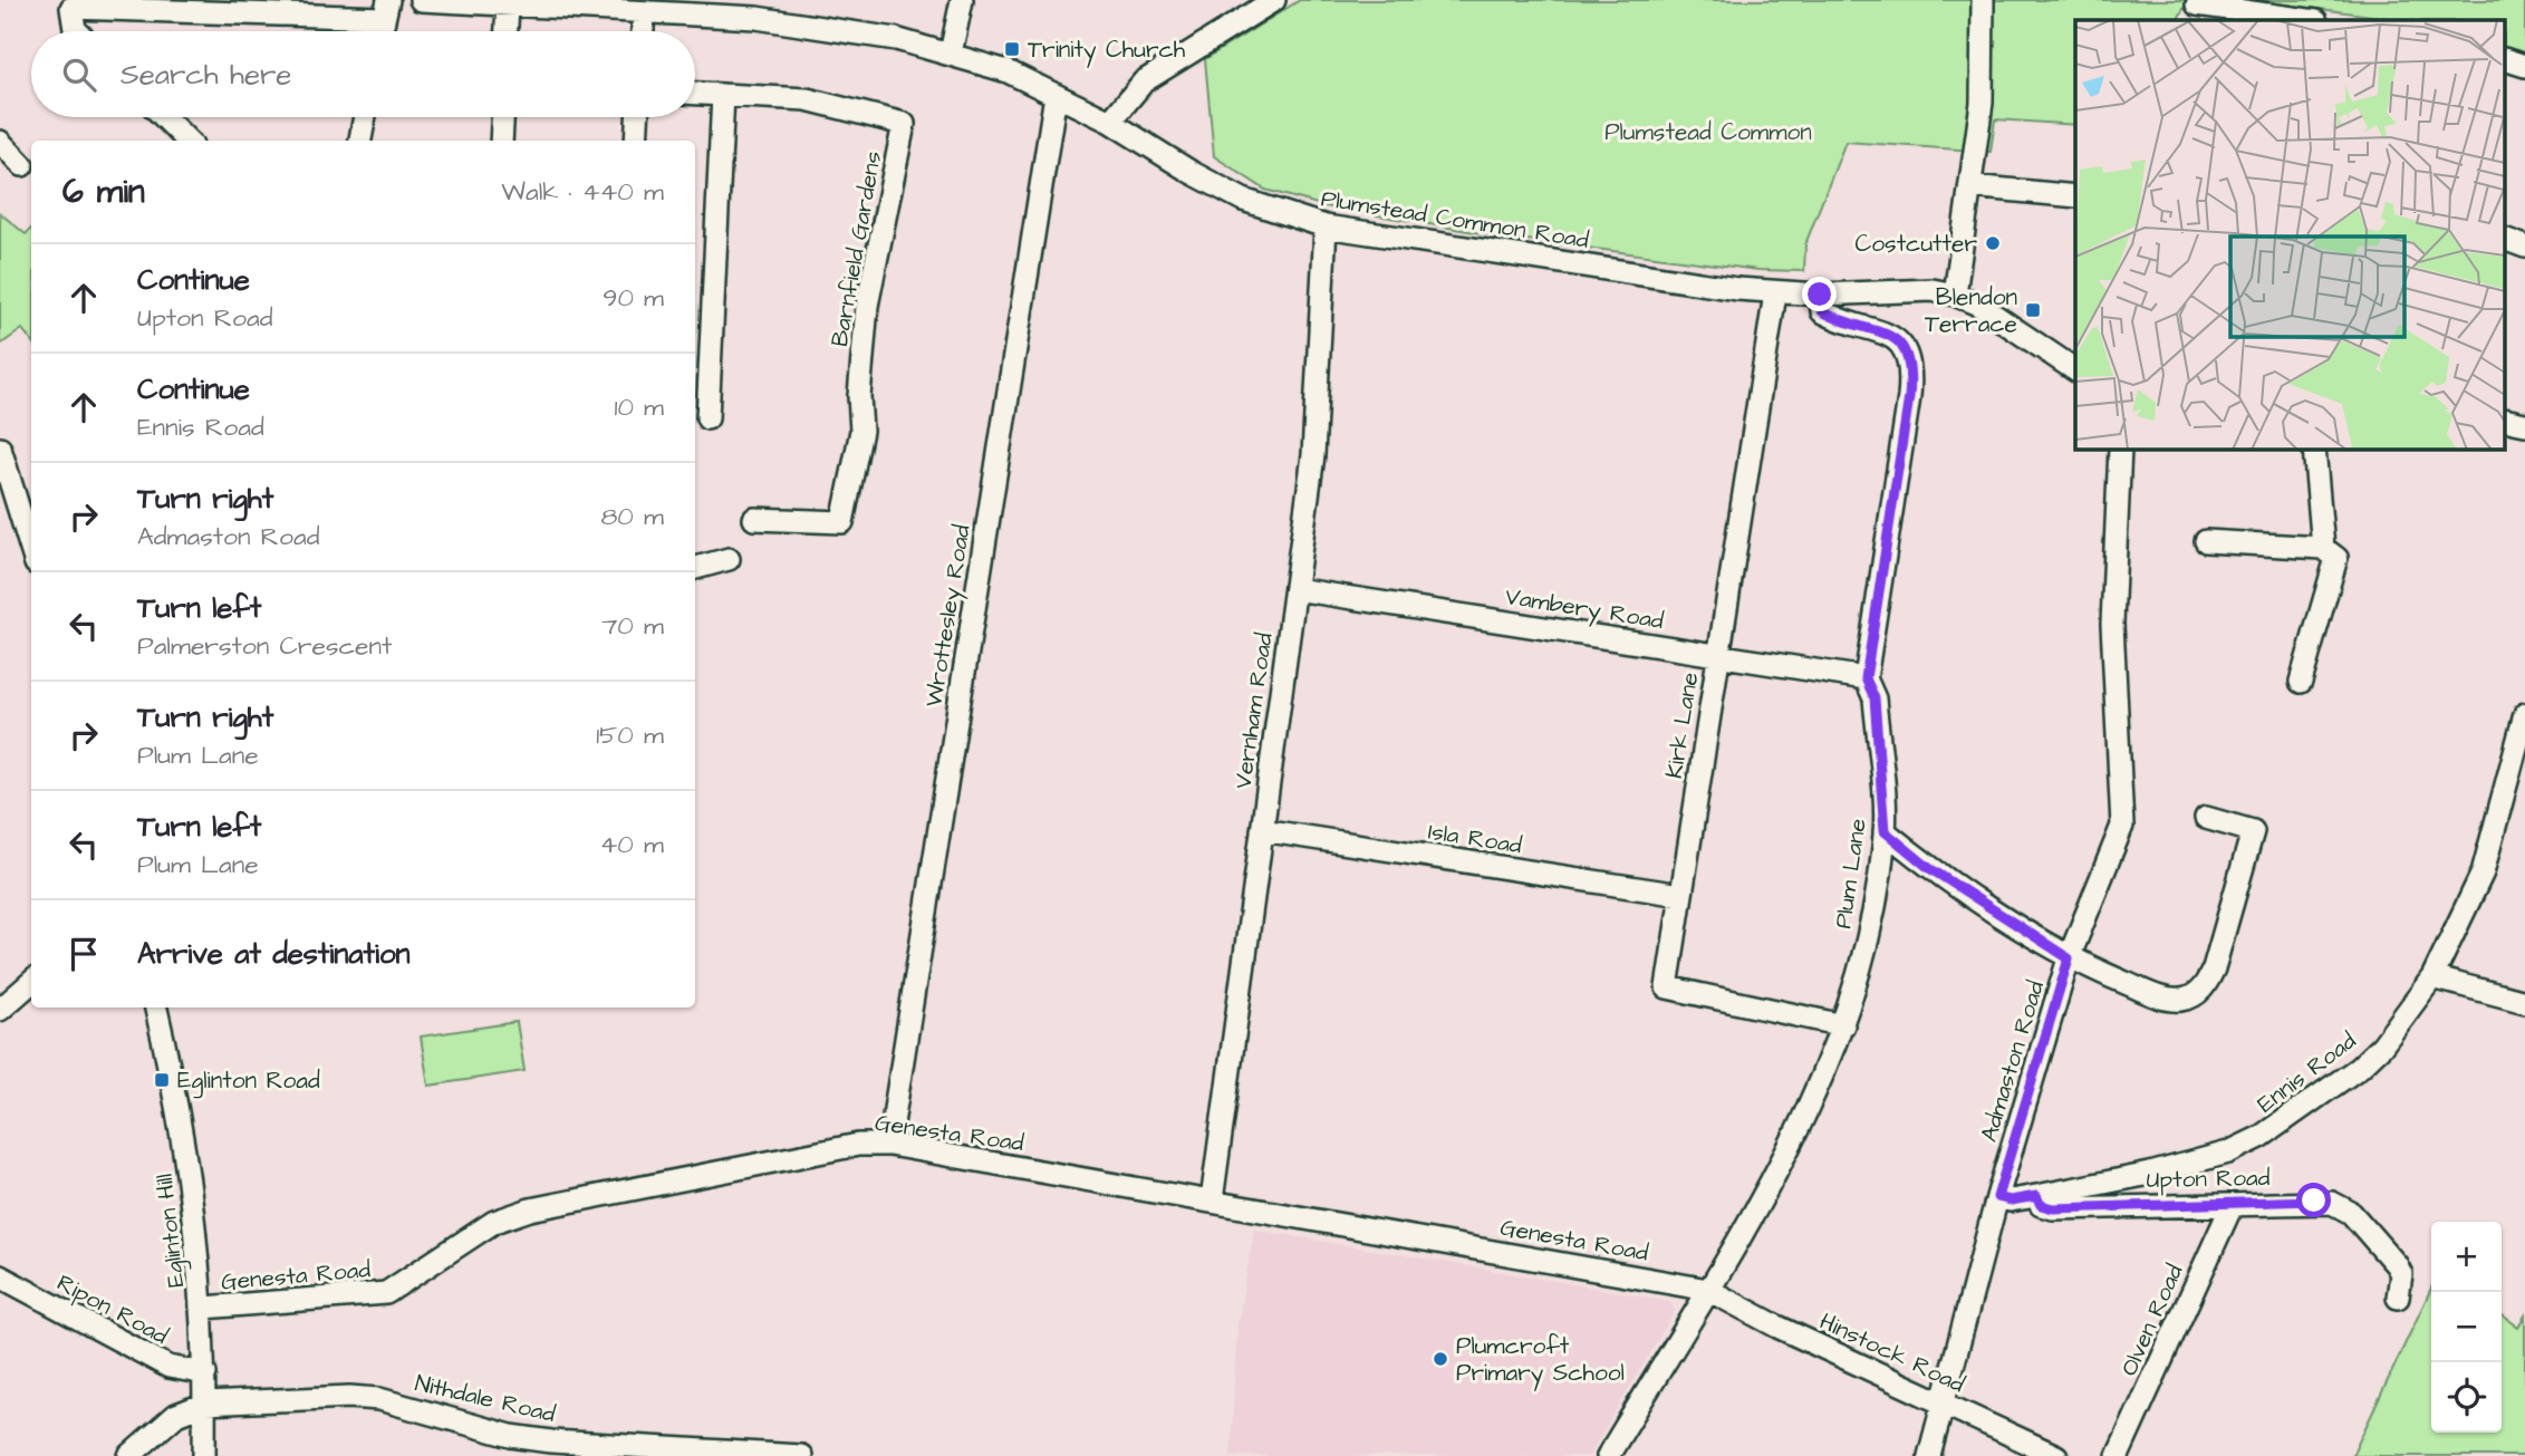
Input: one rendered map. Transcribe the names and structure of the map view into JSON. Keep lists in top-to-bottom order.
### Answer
{
  "streets": {
    "street": [
      "Plumstead Common Road",
      "Barnfield Gardens",
      "Vambery Road",
      "Wrottesley Road",
      "Vernham Road",
      "Kirk Lane",
      "Isla Road",
      "Plum Lane",
      "Admaston Road",
      "Ennis Road",
      "Genesta Road",
      "Upton Road",
      "Eglinton Hill",
      "Ripon Road",
      "Olven Road",
      "Hinstock Road",
      "Nithdale Road"
    ]
  },
  "crossings": [
    ["Plumstead Common Road", "Wrottesley Road"],
    ["Plumstead Common Road", "Vernham Road"],
    ["Plumstead Common Road", "Kirk Lane"],
    ["Plumstead Common Road", "Plum Lane"],
    ["Vambery Road", "Vernham Road"],
    ["Vambery Road", "Kirk Lane"],
    ["Vambery Road", "Plum Lane"],
    ["Wrottesley Road", "Genesta Road"],
    ["Vernham Road", "Isla Road"],
    ["Vernham Road", "Genesta Road"],
    ["Kirk Lane", "Isla Road"],
    ["Kirk Lane", "Plum Lane"],
    ["Plum Lane", "Genesta Road"],
    ["Plum Lane", "Hinstock Road"],
    ["Admaston Road", "Ennis Road"],
    ["Admaston Road", "Hinstock Road"],
    ["Ennis Road", "Upton Road"],
    ["Genesta Road", "Eglinton Hill"],
    ["Genesta Road", "Hinstock Road"],
    ["Upton Road", "Olven Road"],
    ["Eglinton Hill", "Ripon Road"],
    ["Eglinton Hill", "Nithdale Road"]
  ],
  "parks": ["Plumstead Common"],
  "places": {
    "transit": ["Trinity Church", "Blendon Terrace", "Eglinton Road"],
    "other": ["Costcutter", "Plumcroft Primary School"]
  },
  "page": {
    "search": "Search here",
    "heading": ["6 min", "Walk · 440 m"],
    "list": [
      ["Continue", "Upton Road", "90 m"],
      ["Continue", "Ennis Road", "10 m"],
      ["Turn right", "Admaston Road", "80 m"],
      ["Turn left", "Palmerston Crescent", "70 m"],
      ["Turn right", "Plum Lane", "150 m"],
      ["Turn left", "Plum Lane", "40 m"],
      "Arrive at destination"
    ],
    "map_buttons": ["+", "−"]
  }
}
